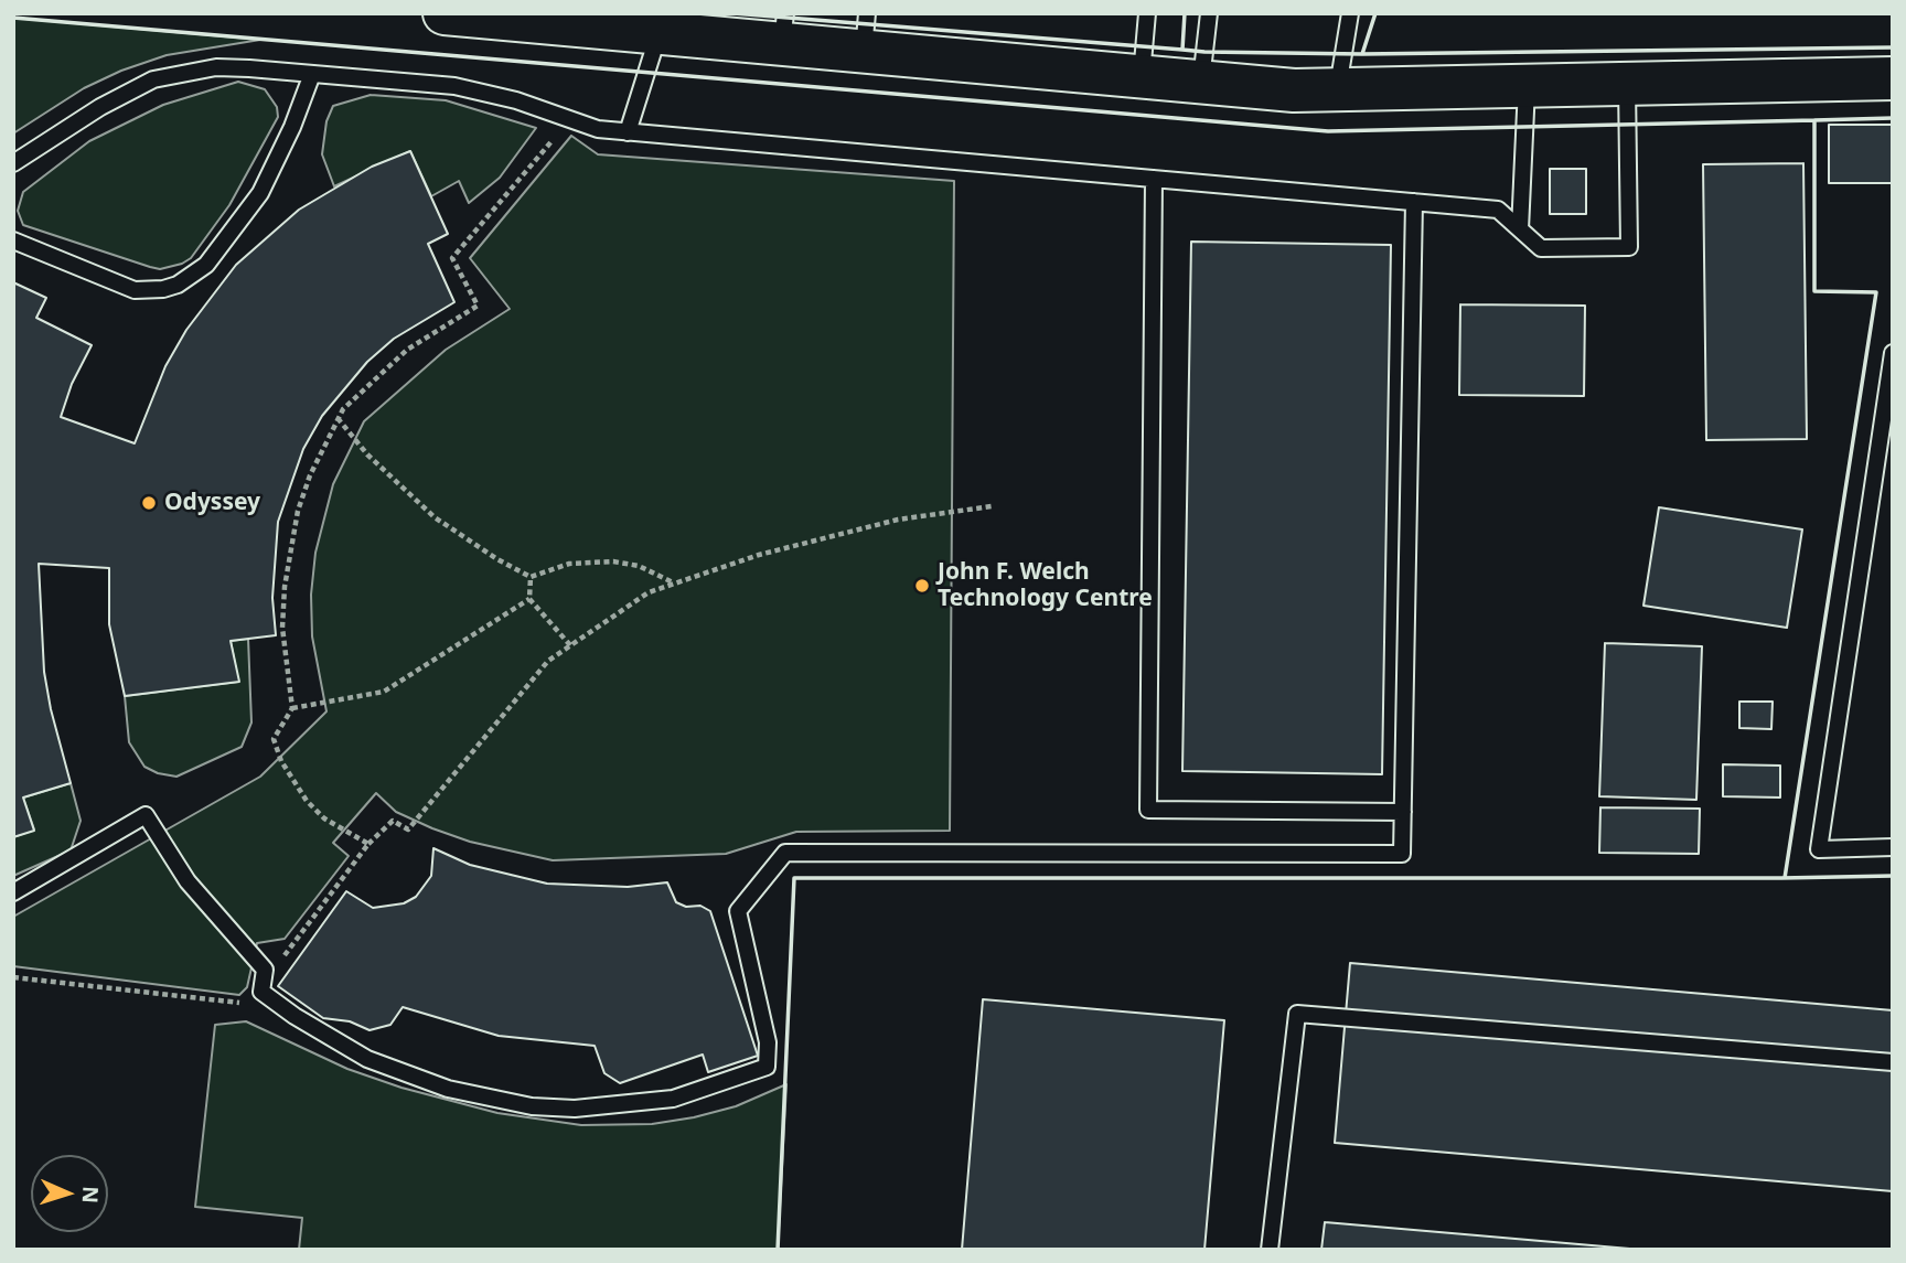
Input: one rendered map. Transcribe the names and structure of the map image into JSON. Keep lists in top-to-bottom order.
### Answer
{
  "places": ["Odyssey", "John F. Welch Technology Centre"],
  "north": "right"
}
